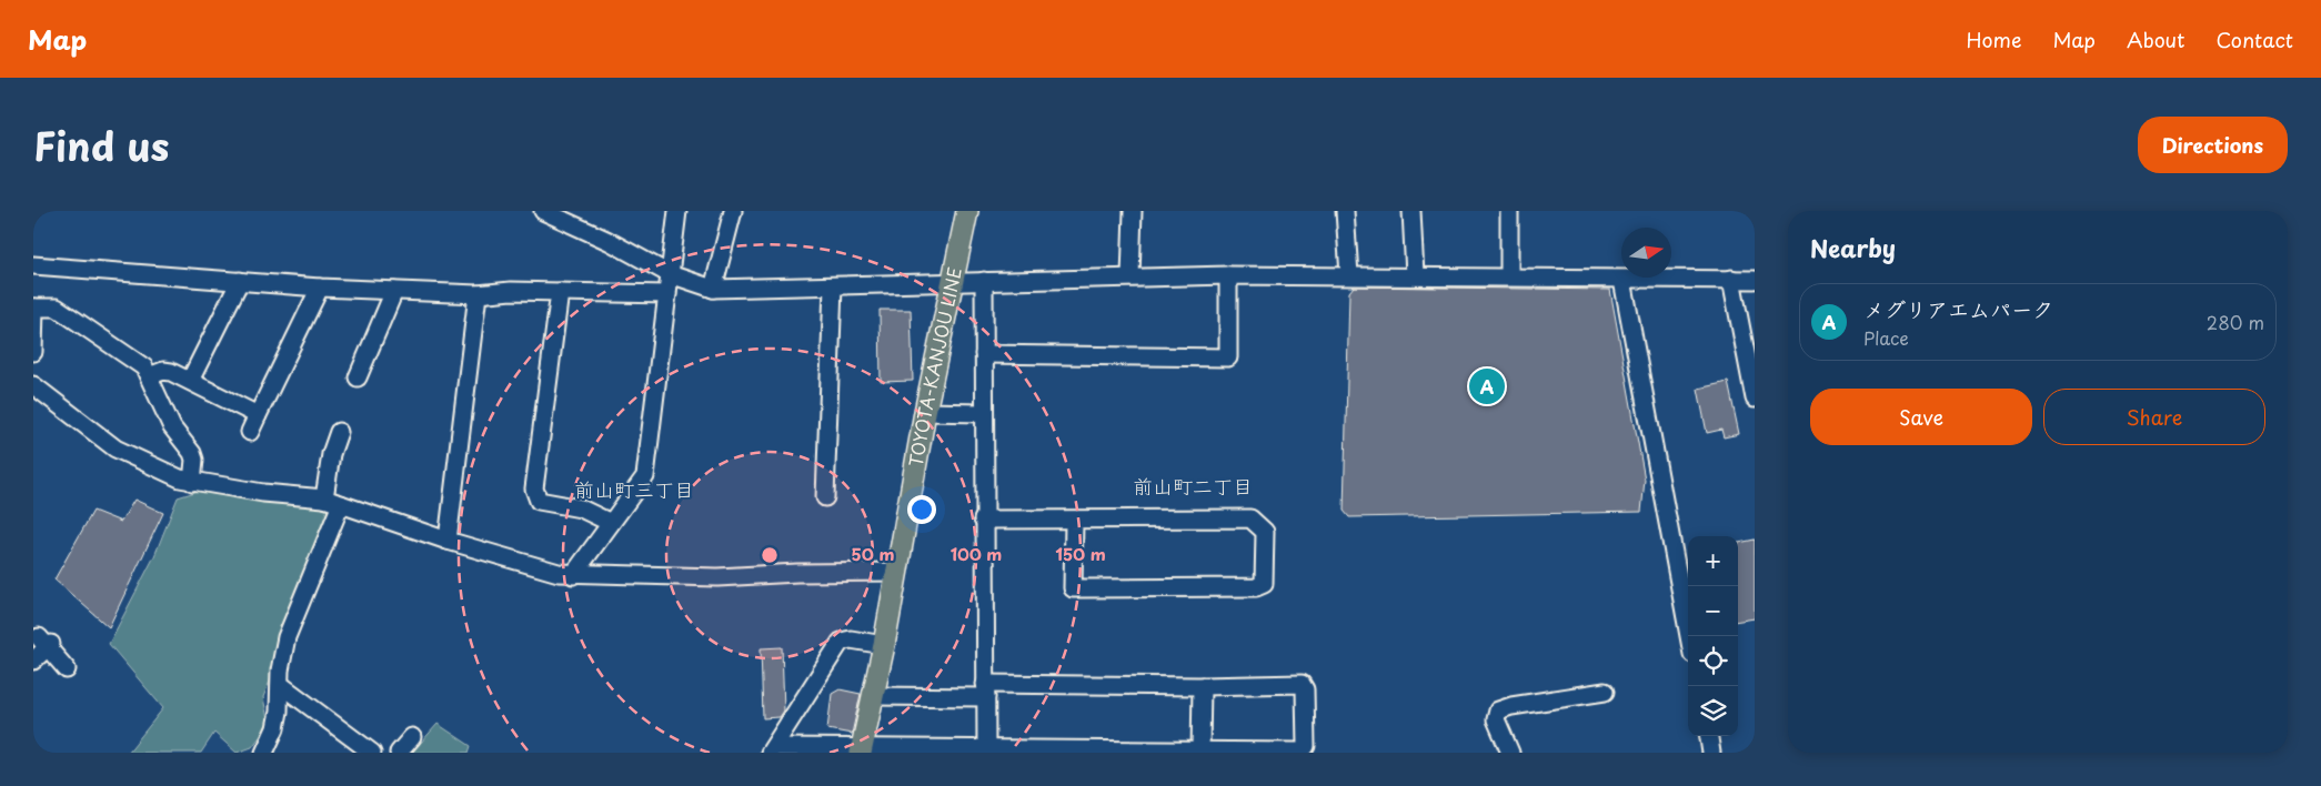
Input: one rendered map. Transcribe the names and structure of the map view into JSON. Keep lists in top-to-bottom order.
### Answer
{
  "streets": {
    "main road": ["TOYOTA-KANJOU LINE"]
  },
  "districts": ["前山町二丁目", "前山町三丁目"],
  "north": "right",
  "page": {
    "header": "Map",
    "nav": [
      "Home",
      "Map",
      "About",
      "Contact"
    ],
    "title": "Find us",
    "buttons": [
      "Directions",
      ["Save", "Share"]
    ],
    "heading": "Nearby",
    "list": [
      {
        "mark": "A",
        "name": "メグリアエムパーク",
        "note": "Place",
        "value": "280 m"
      }
    ],
    "pins": "A",
    "map_buttons": ["+", "−"]
  },
  "rings": ["50 m", "100 m", "150 m"]
}
